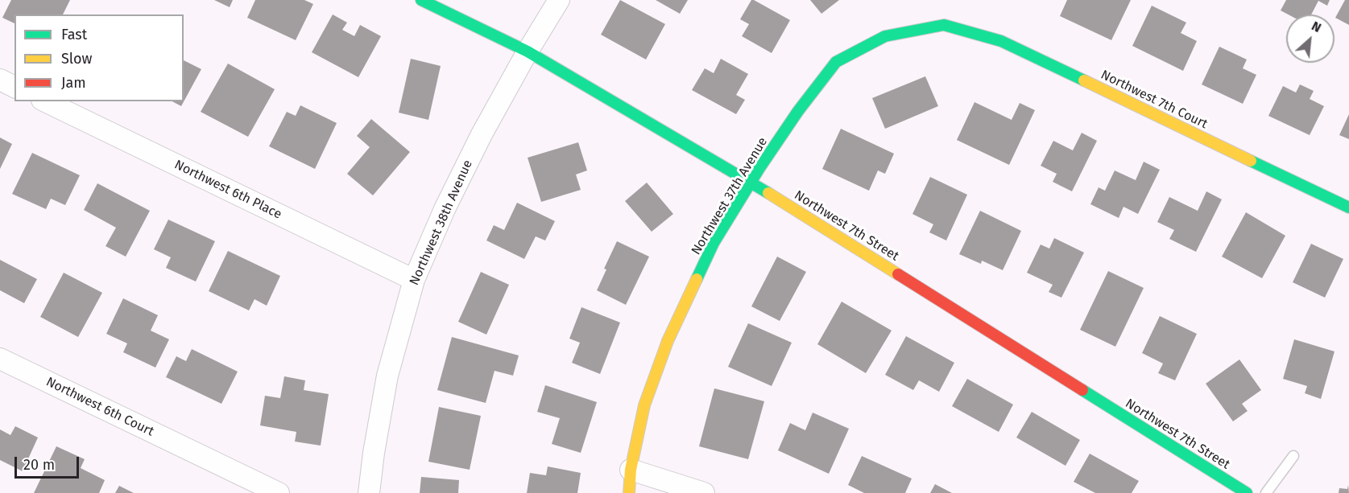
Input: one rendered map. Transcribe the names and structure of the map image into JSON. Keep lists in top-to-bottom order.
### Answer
{
  "streets": {
    "street": [
      "Northwest 7th Court",
      "Northwest 6th Place",
      "Northwest 37th Avenue",
      "Northwest 38th Avenue",
      "Northwest 7th Street",
      "Northwest 6th Court"
    ]
  },
  "crossings": [
    ["Northwest 7th Court", "Northwest 37th Avenue"],
    ["Northwest 6th Place", "Northwest 38th Avenue"],
    ["Northwest 37th Avenue", "Northwest 7th Street"],
    ["Northwest 38th Avenue", "Northwest 7th Street"]
  ],
  "legend": ["Fast", "Slow", "Jam"],
  "scale_bar": "20 m",
  "north": "top right"
}
